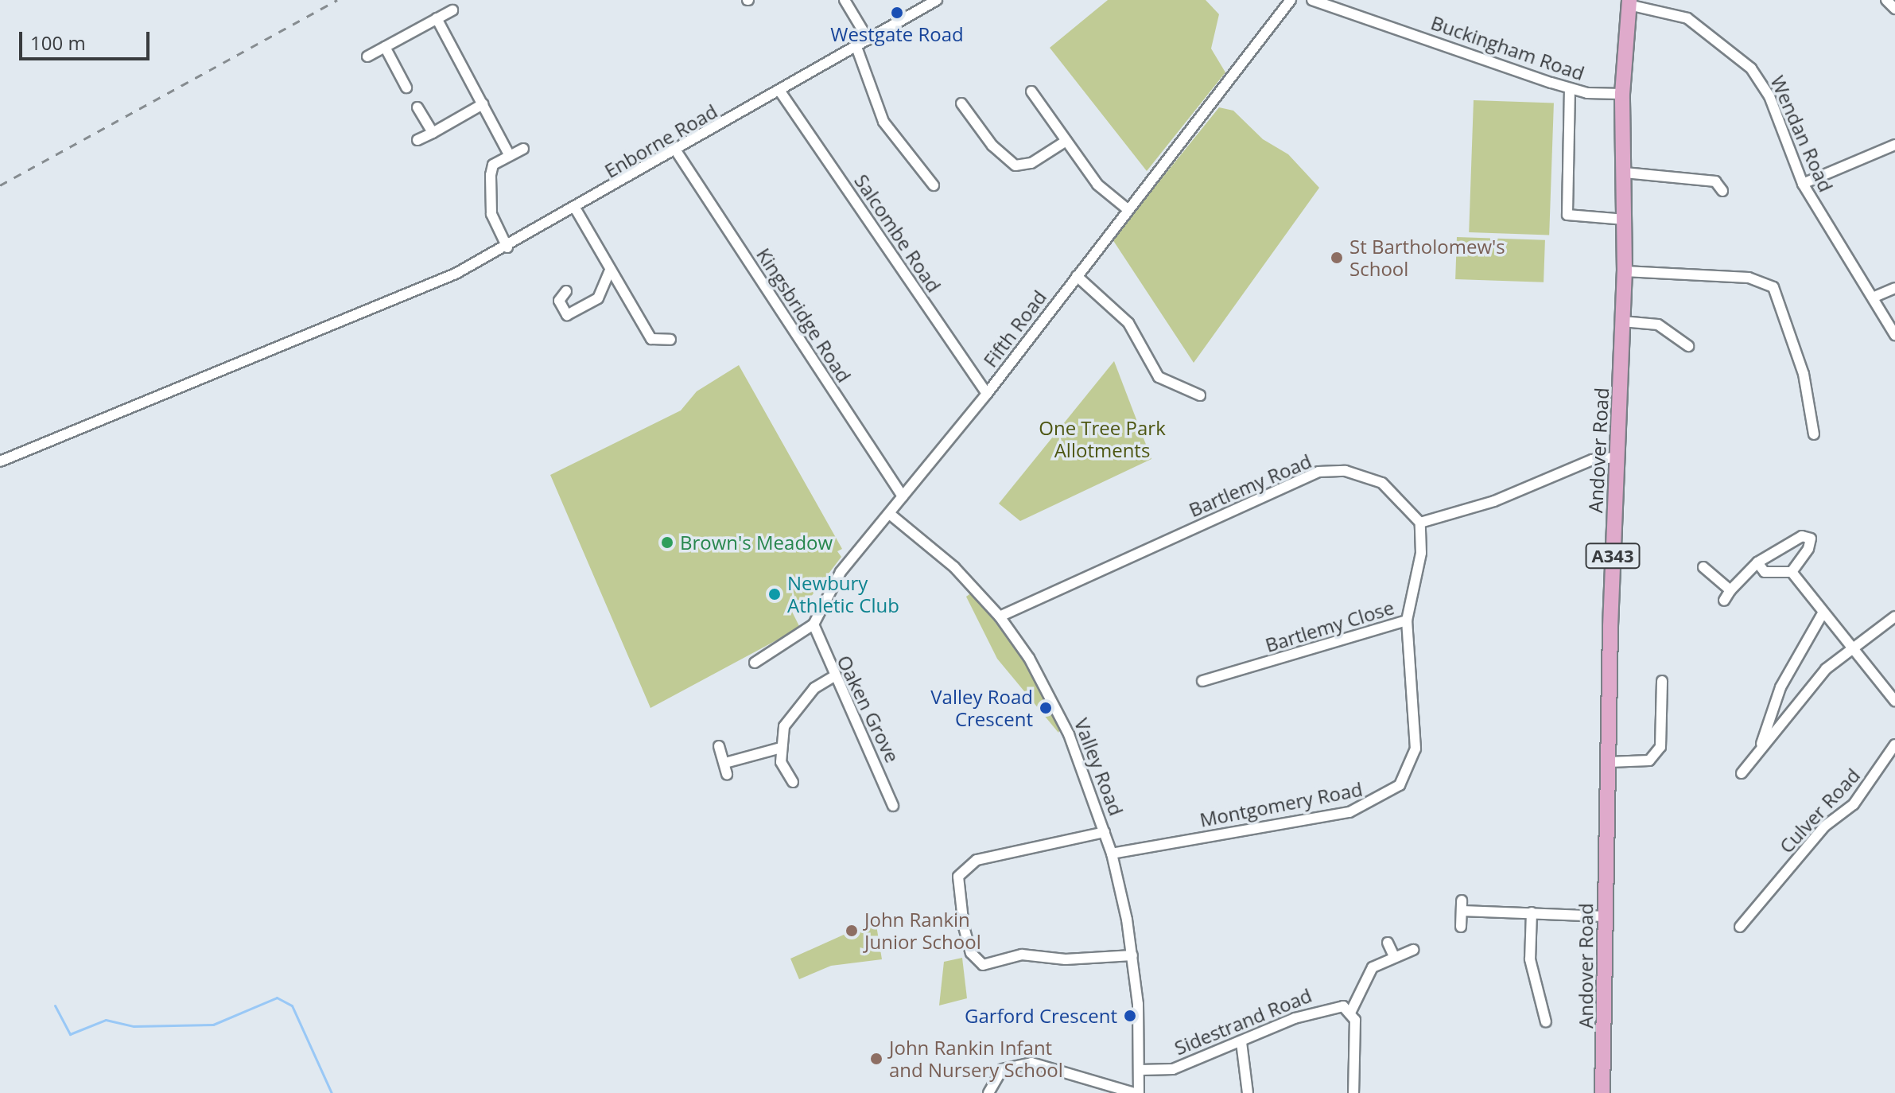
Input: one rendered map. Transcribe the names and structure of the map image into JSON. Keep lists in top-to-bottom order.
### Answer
{
  "streets": {
    "main road": ["Andover Road", "A343"],
    "street": [
      "Buckingham Road",
      "Wendan Road",
      "Enborne Road",
      "Salcombe Road",
      "Kingsbridge Road",
      "Fifth Road",
      "Bartlemy Road",
      "Bartlemy Close",
      "Oaken Grove",
      "Valley Road",
      "Montgomery Road",
      "Culver Road",
      "Sidestrand Road"
    ]
  },
  "crossings": [
    ["Buckingham Road", "Andover Road"],
    ["Wendan Road", "Andover Road"],
    ["Enborne Road", "Salcombe Road"],
    ["Enborne Road", "Kingsbridge Road"],
    ["Salcombe Road", "Fifth Road"],
    ["Kingsbridge Road", "Fifth Road"],
    ["Fifth Road", "Oaken Grove"],
    ["Fifth Road", "Valley Road"],
    ["Bartlemy Road", "Bartlemy Close"],
    ["Bartlemy Road", "Valley Road"],
    ["Bartlemy Close", "Montgomery Road"],
    ["Valley Road", "Montgomery Road"],
    ["Valley Road", "Sidestrand Road"]
  ],
  "parks": ["One Tree Park Allotments"],
  "places": [
    "Westgate Road",
    "St Bartholomew's School",
    "Brown's Meadow",
    "Newbury Athletic Club",
    "Valley Road Crescent",
    "John Rankin Junior School",
    "Garford Crescent",
    "John Rankin Infant and Nursery School"
  ],
  "scale_bar": "100 m"
}
